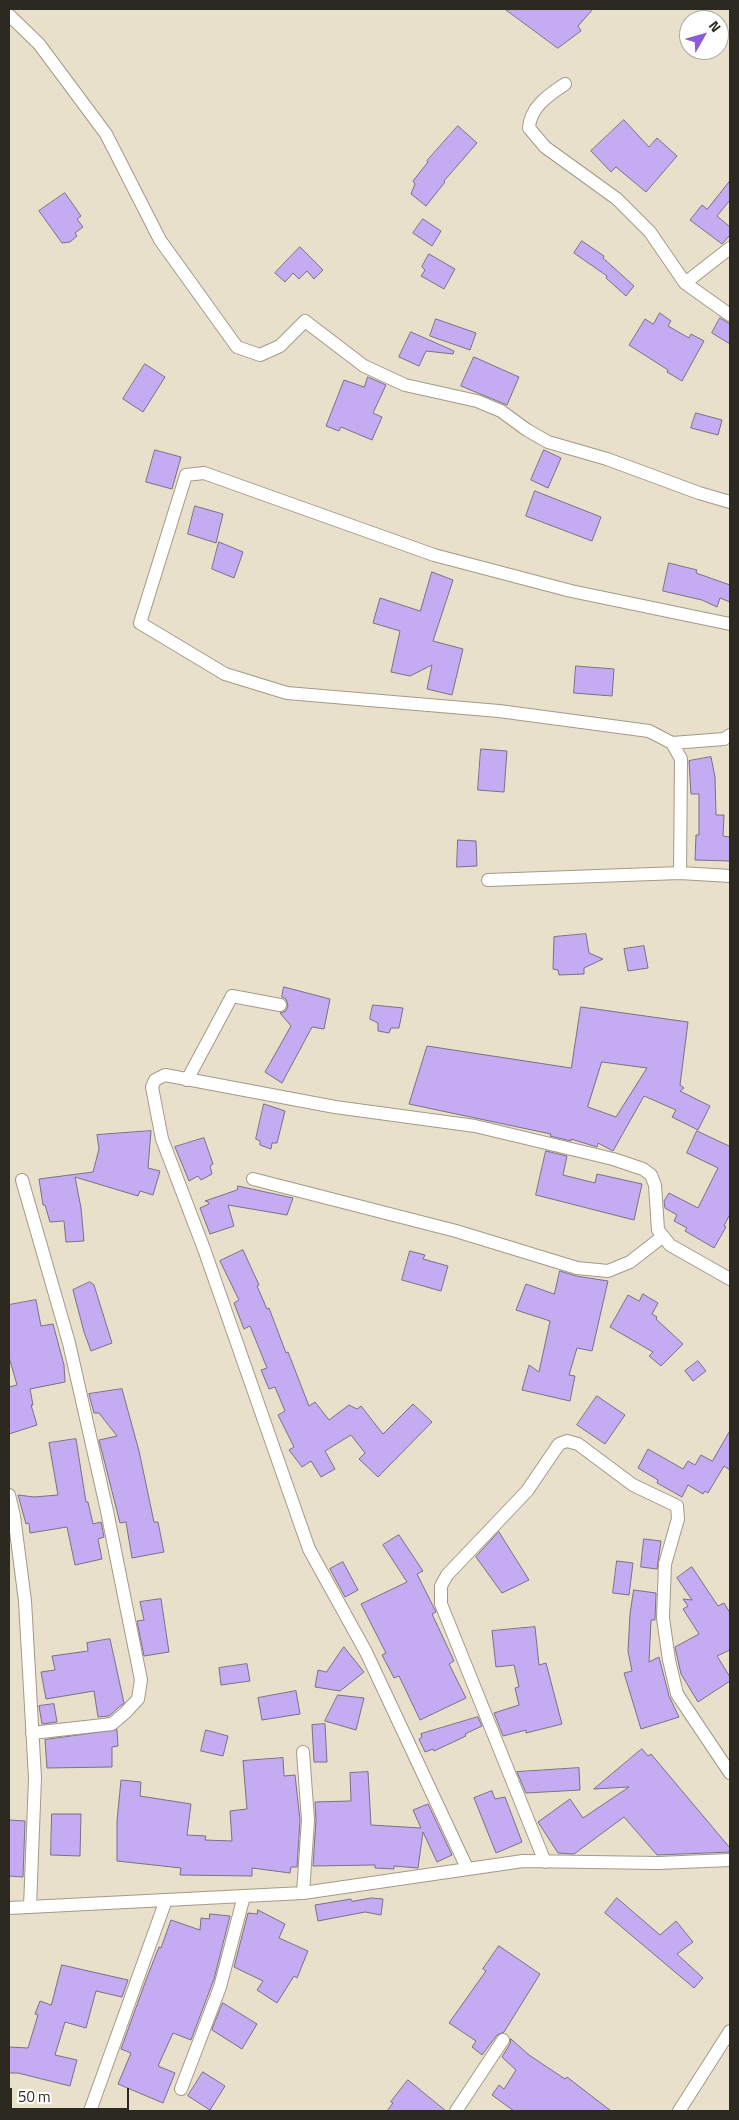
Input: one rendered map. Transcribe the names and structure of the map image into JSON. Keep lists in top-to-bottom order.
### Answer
{
  "scale_bar": "50 m",
  "north": "top right"
}
